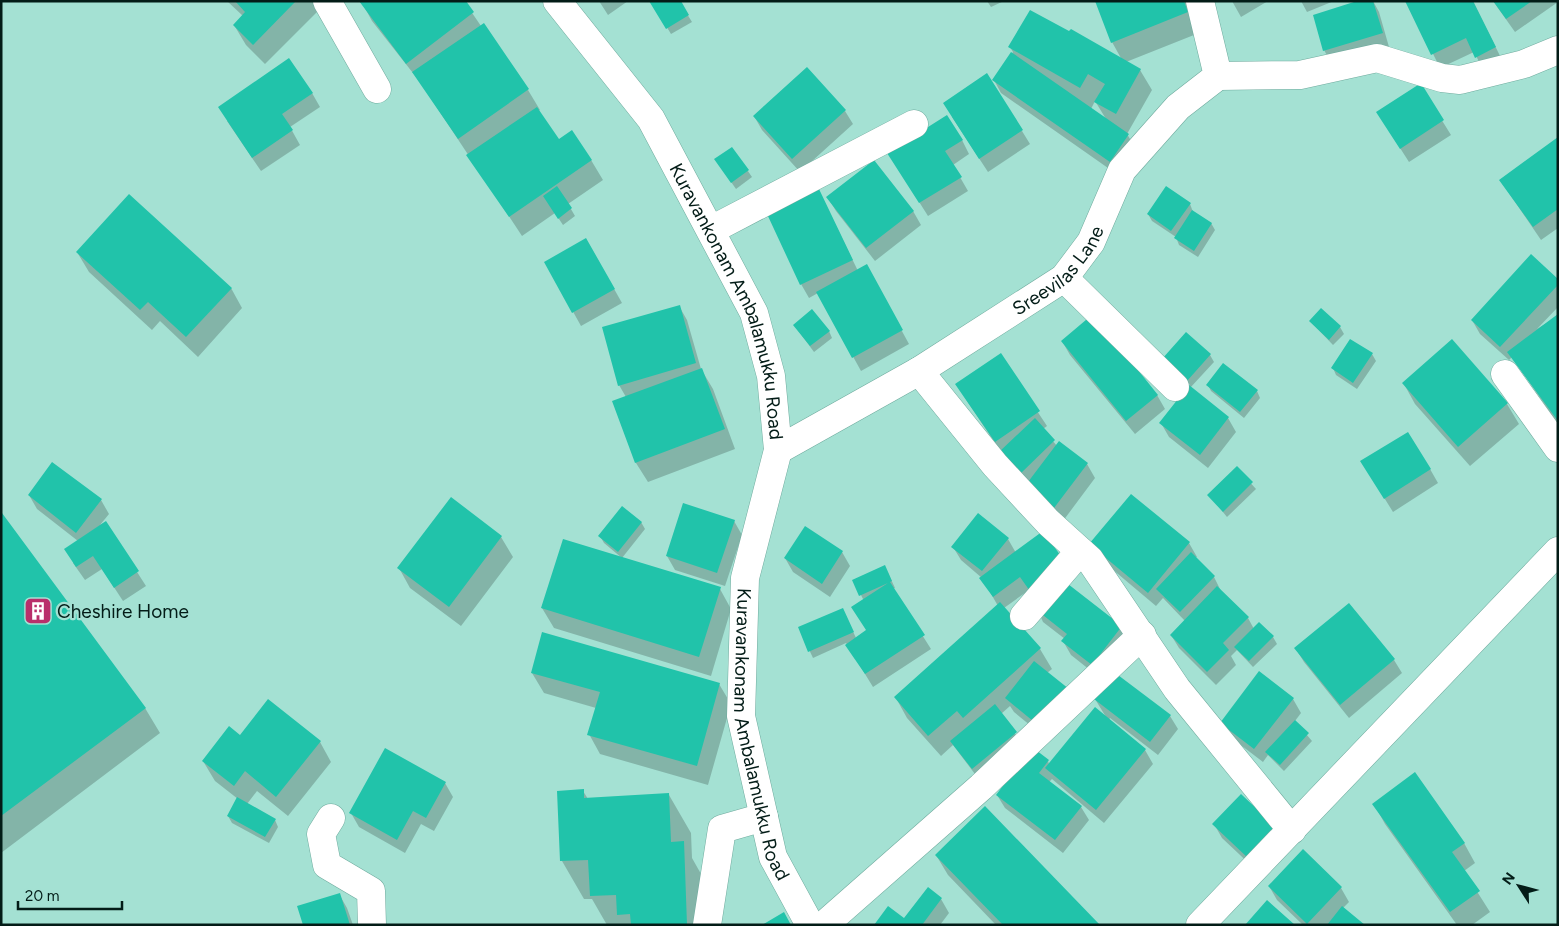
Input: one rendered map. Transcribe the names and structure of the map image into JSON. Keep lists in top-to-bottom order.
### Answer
{
  "streets": {
    "street": ["Sreevilas Lane", "Kuravankonam Ambalamukku Road"]
  },
  "crossings": [
    ["Sreevilas Lane", "Kuravankonam Ambalamukku Road"]
  ],
  "places": {
    "building": ["Cheshire Home"]
  },
  "scale_bar": "20 m",
  "north": "top left"
}
